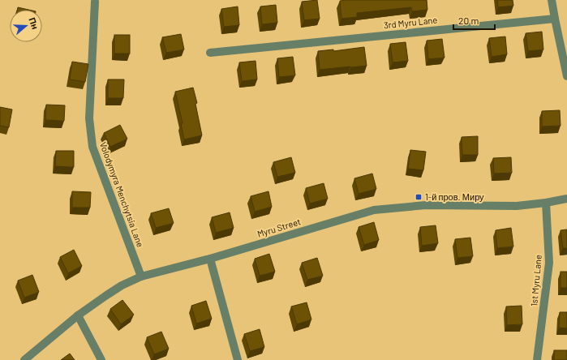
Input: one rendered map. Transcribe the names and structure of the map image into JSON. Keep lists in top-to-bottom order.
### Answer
{
  "streets": {
    "street": [
      "3rd Myru Lane",
      "Volodymyra Menchytsia Lane",
      "Myru Street",
      "1st Myru Lane"
    ]
  },
  "crossings": [
    ["Volodymyra Menchytsia Lane", "Myru Street"],
    ["Myru Street", "1st Myru Lane"]
  ],
  "places": {
    "transit": ["1-й пров. Миру"]
  },
  "scale_bar": "20 m",
  "north": "right"
}
